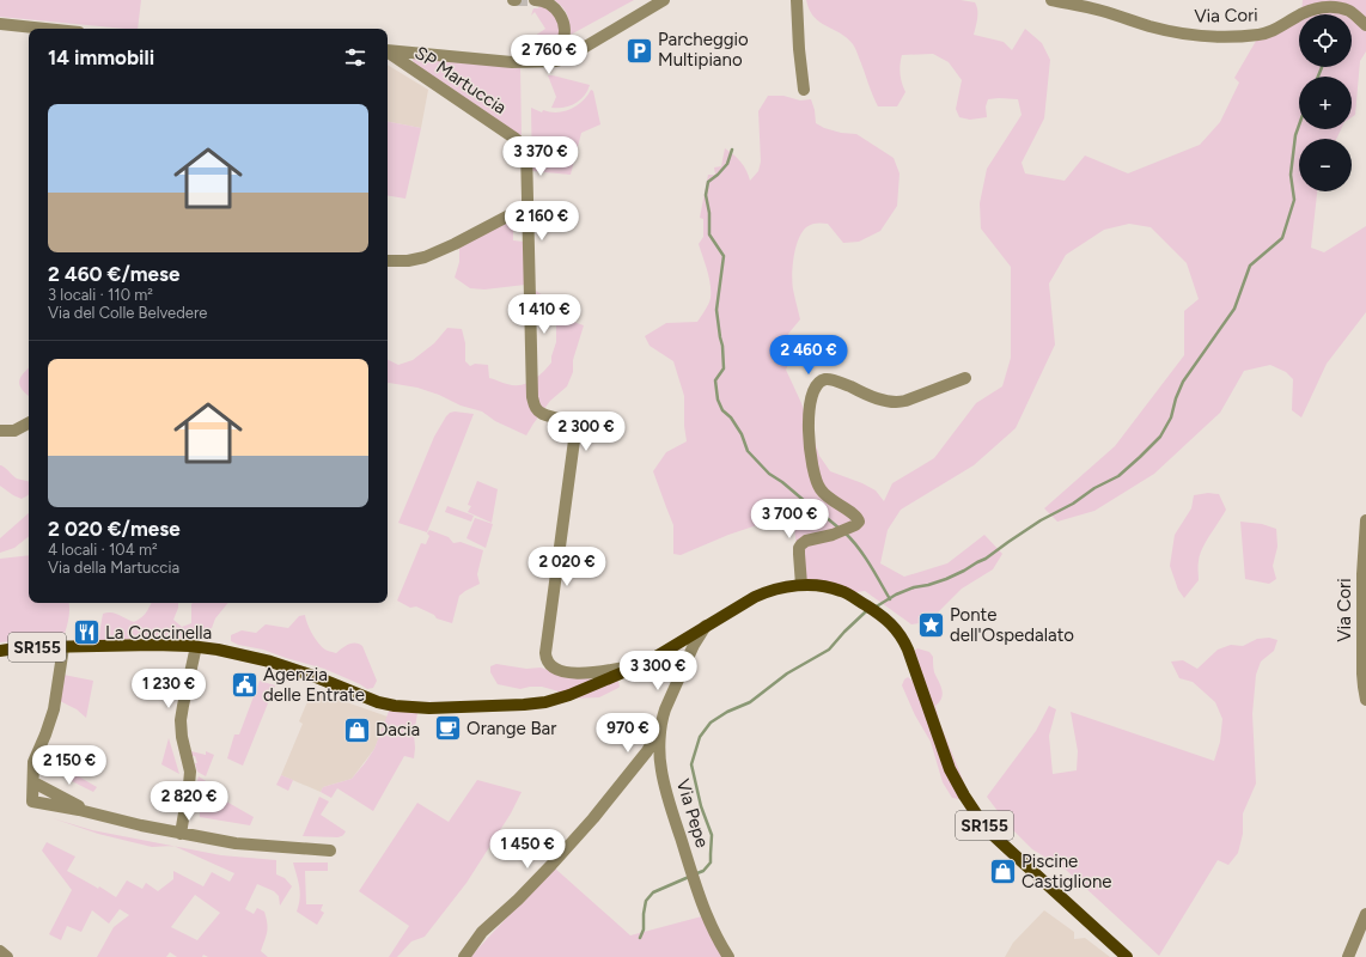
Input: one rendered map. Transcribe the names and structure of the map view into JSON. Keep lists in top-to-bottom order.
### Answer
{
  "streets": {
    "main road": ["SR155"],
    "street": ["Via Cori", "SP Martuccia", "Via Pepe"]
  },
  "crossings": [
    ["SP Martuccia", "SR155"],
    ["SR155", "Via Pepe"]
  ],
  "places": {
    "parking": ["Parcheggio Multipiano"],
    "place": ["Ponte dell'Ospedalato"],
    "restaurant": ["La Coccinella"],
    "public building": ["Agenzia delle Entrate"],
    "cafe": ["Orange Bar"],
    "shop": ["Dacia", "Piscine Castiglione"]
  },
  "page": {
    "map_buttons": ["+", "−"],
    "heading": "14 immobili",
    "price": [
      "2 760 €",
      "3 370 €",
      "2 160 €",
      "1 410 €",
      "2 460 €",
      "2 300 €",
      "3 700 €",
      "2 020 €",
      "3 300 €",
      "1 230 €",
      "970 €",
      "2 150 €",
      "2 820 €",
      "1 450 €"
    ],
    "list": [
      {
        "name": "2 460 €/mese",
        "note": "3 locali · 110 m² · Via del Colle Belvedere"
      },
      {
        "name": "2 020 €/mese",
        "note": "4 locali · 104 m² · Via della Martuccia"
      }
    ]
  }
}
